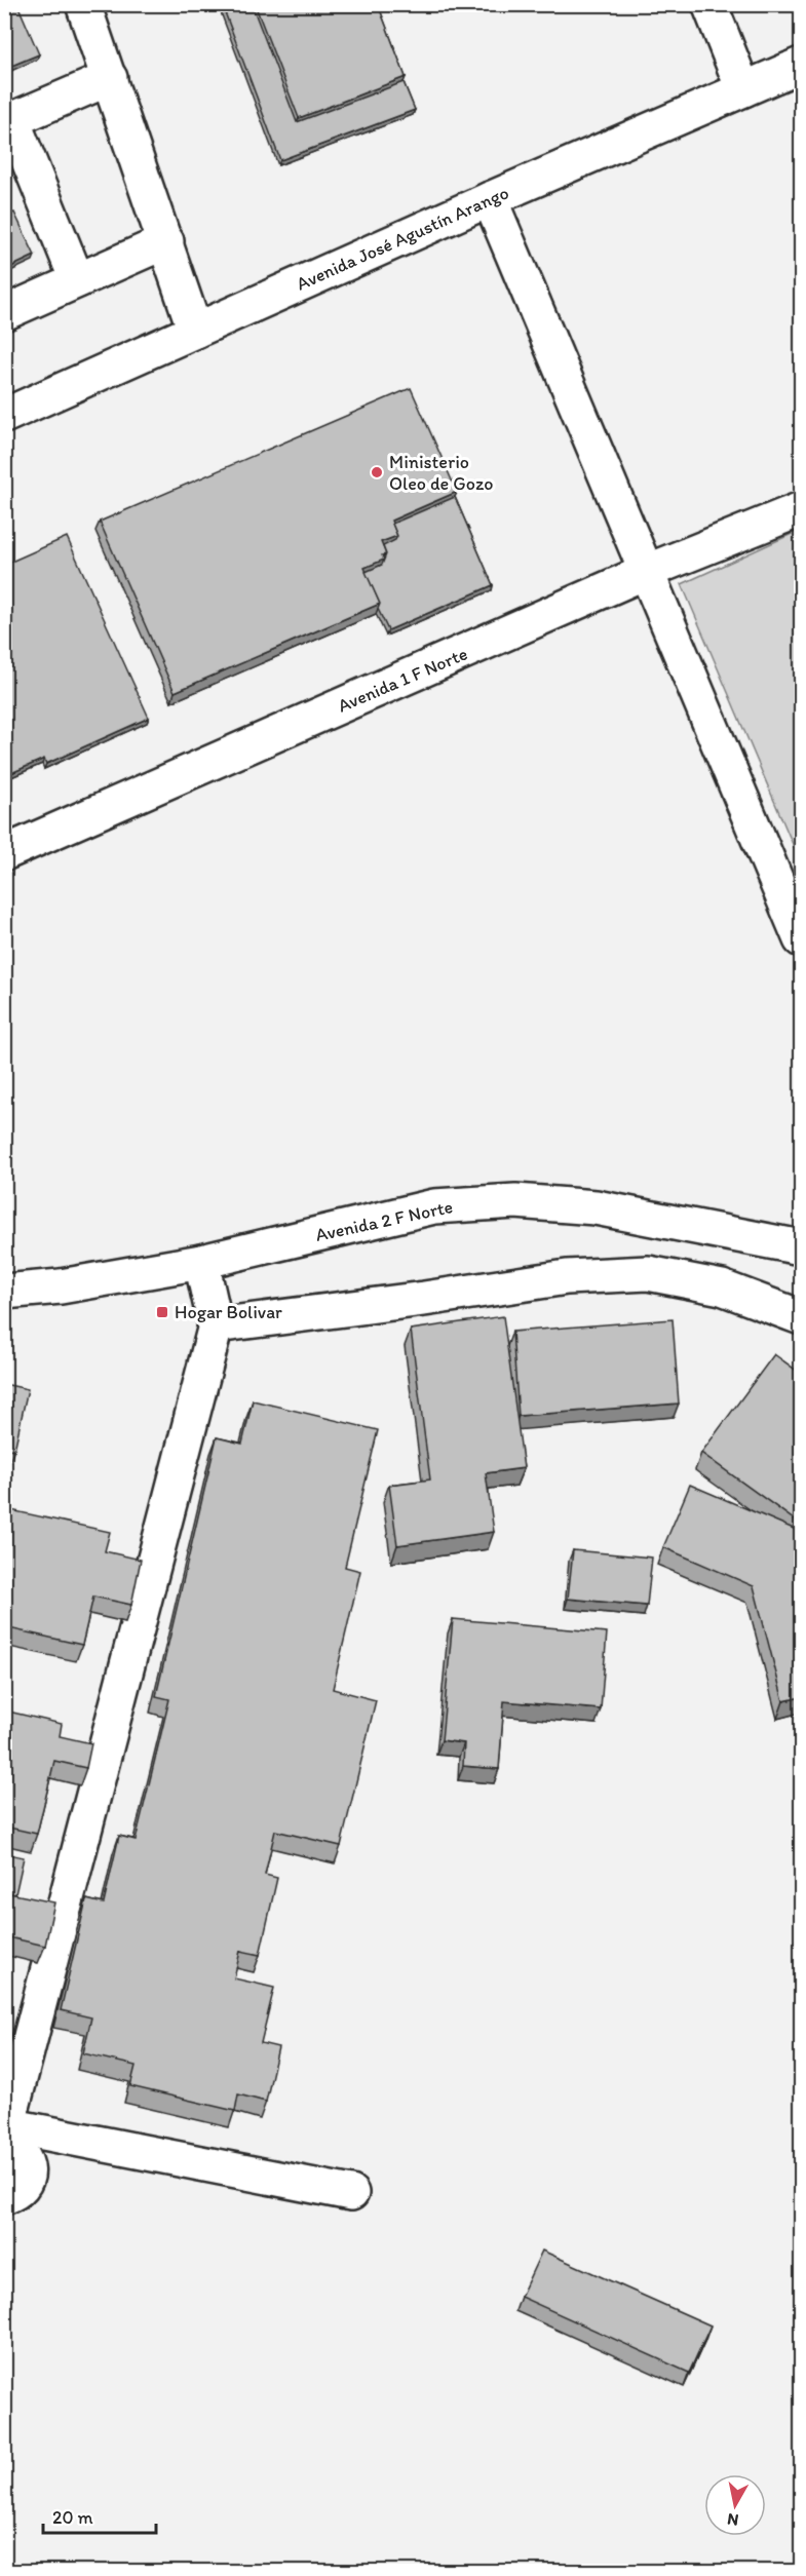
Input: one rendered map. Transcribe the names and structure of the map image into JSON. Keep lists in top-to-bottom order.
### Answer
{
  "streets": {
    "street": ["Avenida José Agustín Arango", "Avenida 1 F Norte", "Avenida 2 F Norte"]
  },
  "places": {
    "other": ["Ministerio Oleo de Gozo"],
    "transit": ["Hogar Bolivar"]
  },
  "scale_bar": "20 m",
  "north": "bottom"
}
